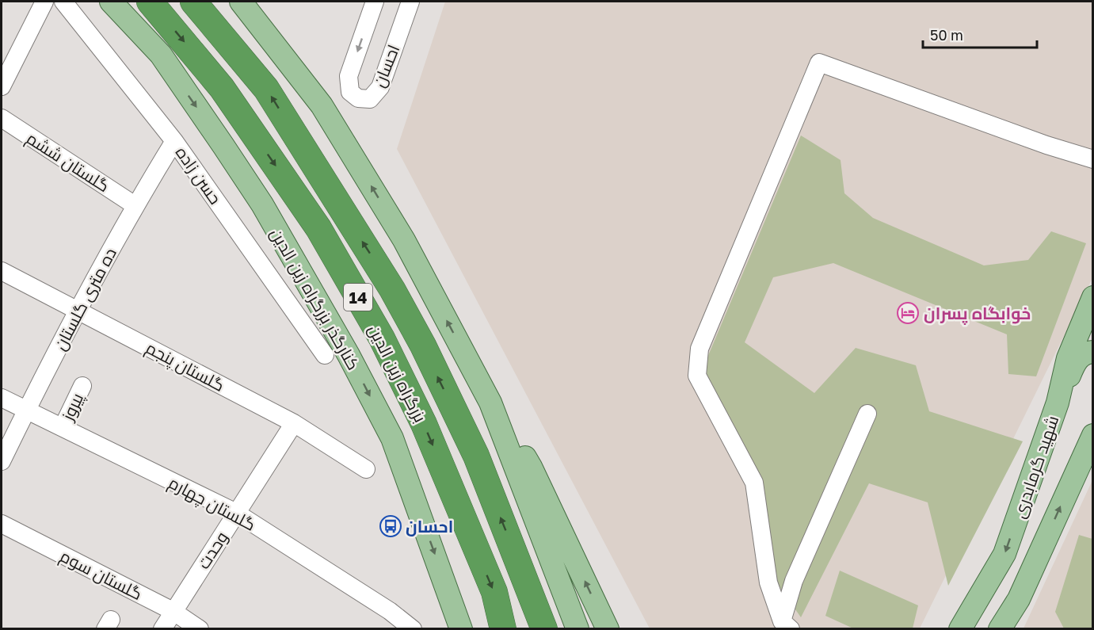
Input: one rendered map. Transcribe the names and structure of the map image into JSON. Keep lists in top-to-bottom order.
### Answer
{
  "streets": {
    "highway": ["14", "بزرگراه زین الدین"],
    "main road": ["کنارگذر بزرگراه زین الدین", "شهید گرمابدری"],
    "street": [
      "احسان",
      "گلستان ششم",
      "حسن زاده",
      "ده متری گلستان",
      "گلستان پنجم",
      "پیروز",
      "گلستان چهارم",
      "وحدت",
      "گلستان سوم"
    ]
  },
  "crossings": [
    ["گلستان ششم", "ده متری گلستان"],
    ["حسن زاده", "ده متری گلستان"],
    ["ده متری گلستان", "گلستان پنجم"],
    ["ده متری گلستان", "گلستان چهارم"],
    ["گلستان پنجم", "وحدت"],
    ["پیروز", "گلستان چهارم"],
    ["گلستان چهارم", "وحدت"],
    ["وحدت", "گلستان سوم"]
  ],
  "places": {
    "hotel": ["خوابگاه پسران"],
    "bus stop": ["احسان"]
  },
  "scale_bar": "50 m"
}
